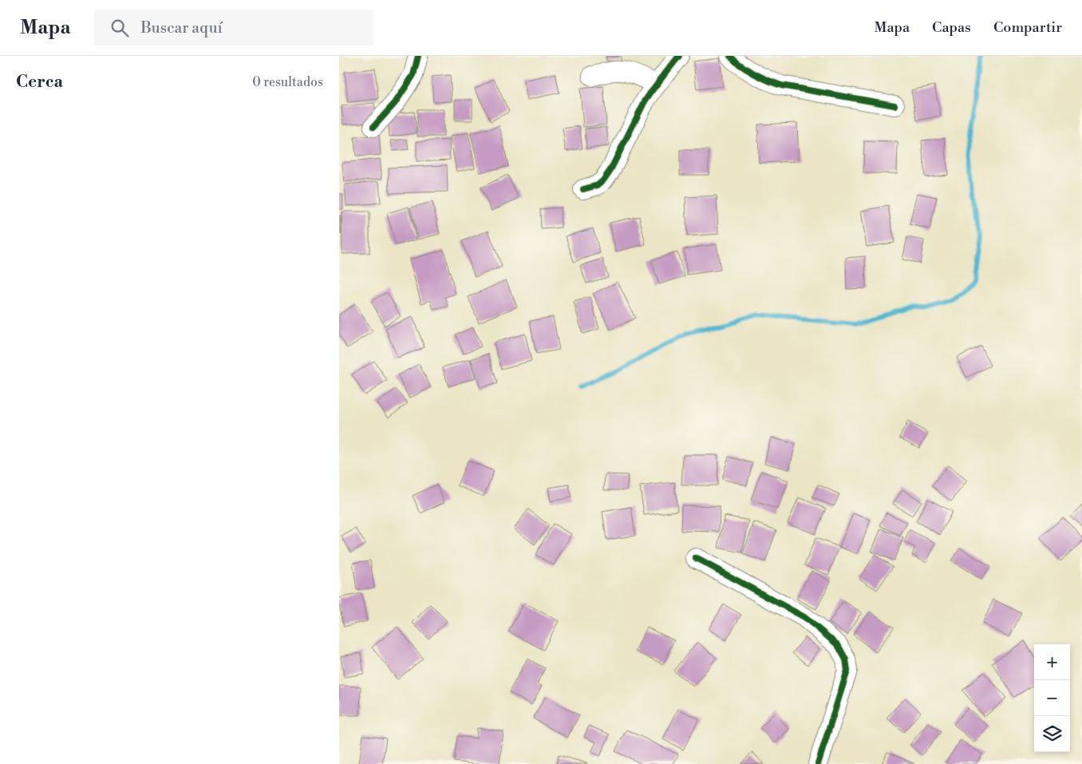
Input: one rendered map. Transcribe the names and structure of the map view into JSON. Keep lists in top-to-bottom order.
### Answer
{
  "page": {
    "header": "Mapa",
    "search": "Buscar aquí",
    "nav": ["Mapa", "Capas", "Compartir"],
    "heading": ["Cerca", "0 resultados"],
    "map_buttons": ["+", "−"]
  }
}
